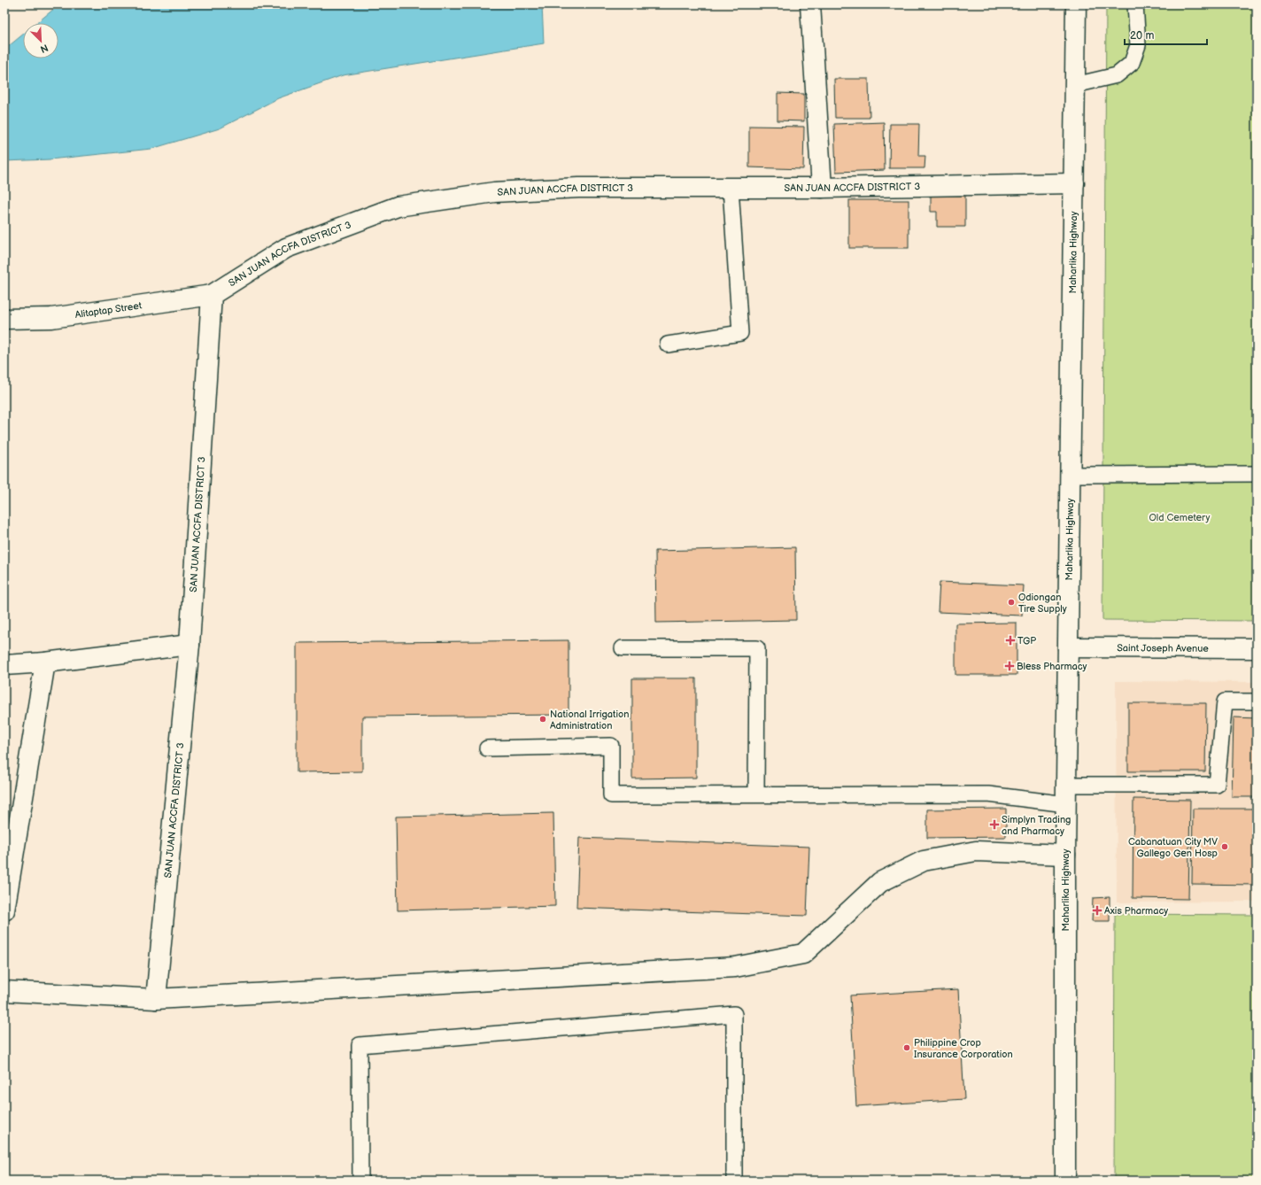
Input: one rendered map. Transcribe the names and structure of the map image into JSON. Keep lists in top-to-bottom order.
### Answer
{
  "streets": {
    "street": [
      "SAN JUAN ACCFA DISTRICT 3",
      "Maharlika Highway",
      "Alitaptap Street",
      "Saint Joseph Avenue"
    ]
  },
  "crossings": [
    ["SAN JUAN ACCFA DISTRICT 3", "Maharlika Highway"],
    ["SAN JUAN ACCFA DISTRICT 3", "Alitaptap Street"],
    ["Maharlika Highway", "Saint Joseph Avenue"]
  ],
  "parks": ["Old Cemetery"],
  "places": {
    "other": [
      "Odiongan Tire Supply",
      "National Irrigation Administration",
      "Cabanatuan City MV Gallego Gen Hosp",
      "Philippine Crop Insurance Corporation"
    ],
    "health": [
      "TGP",
      "Bless Pharmacy",
      "Simplyn Trading and Pharmacy",
      "Axis Pharmacy"
    ]
  },
  "scale_bar": "20 m",
  "north": "bottom right"
}
